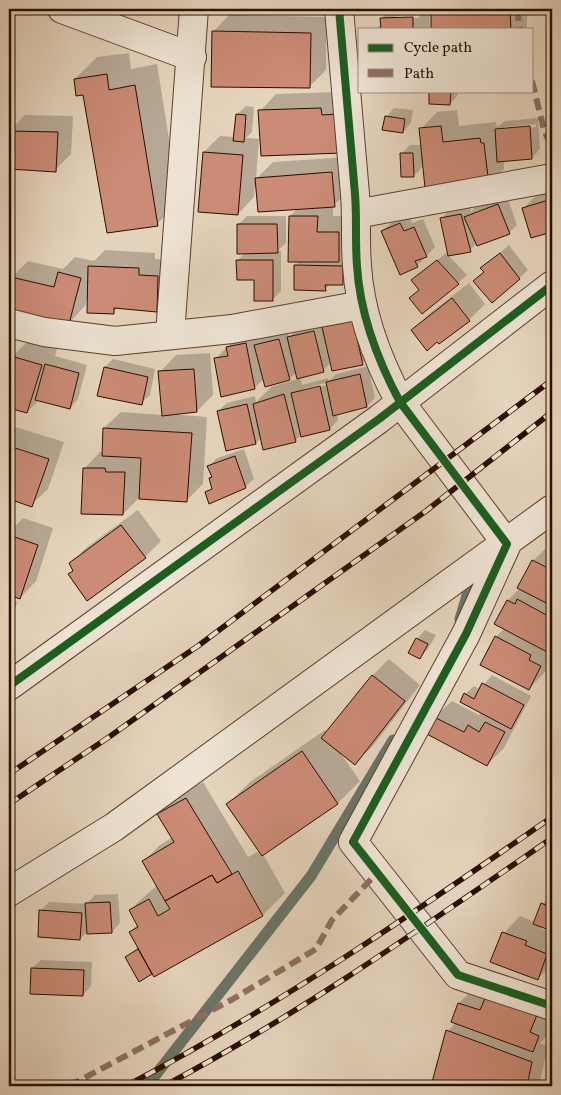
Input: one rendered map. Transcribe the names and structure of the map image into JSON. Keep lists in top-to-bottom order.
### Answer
{
  "legend": ["Cycle path", "Path"]
}
